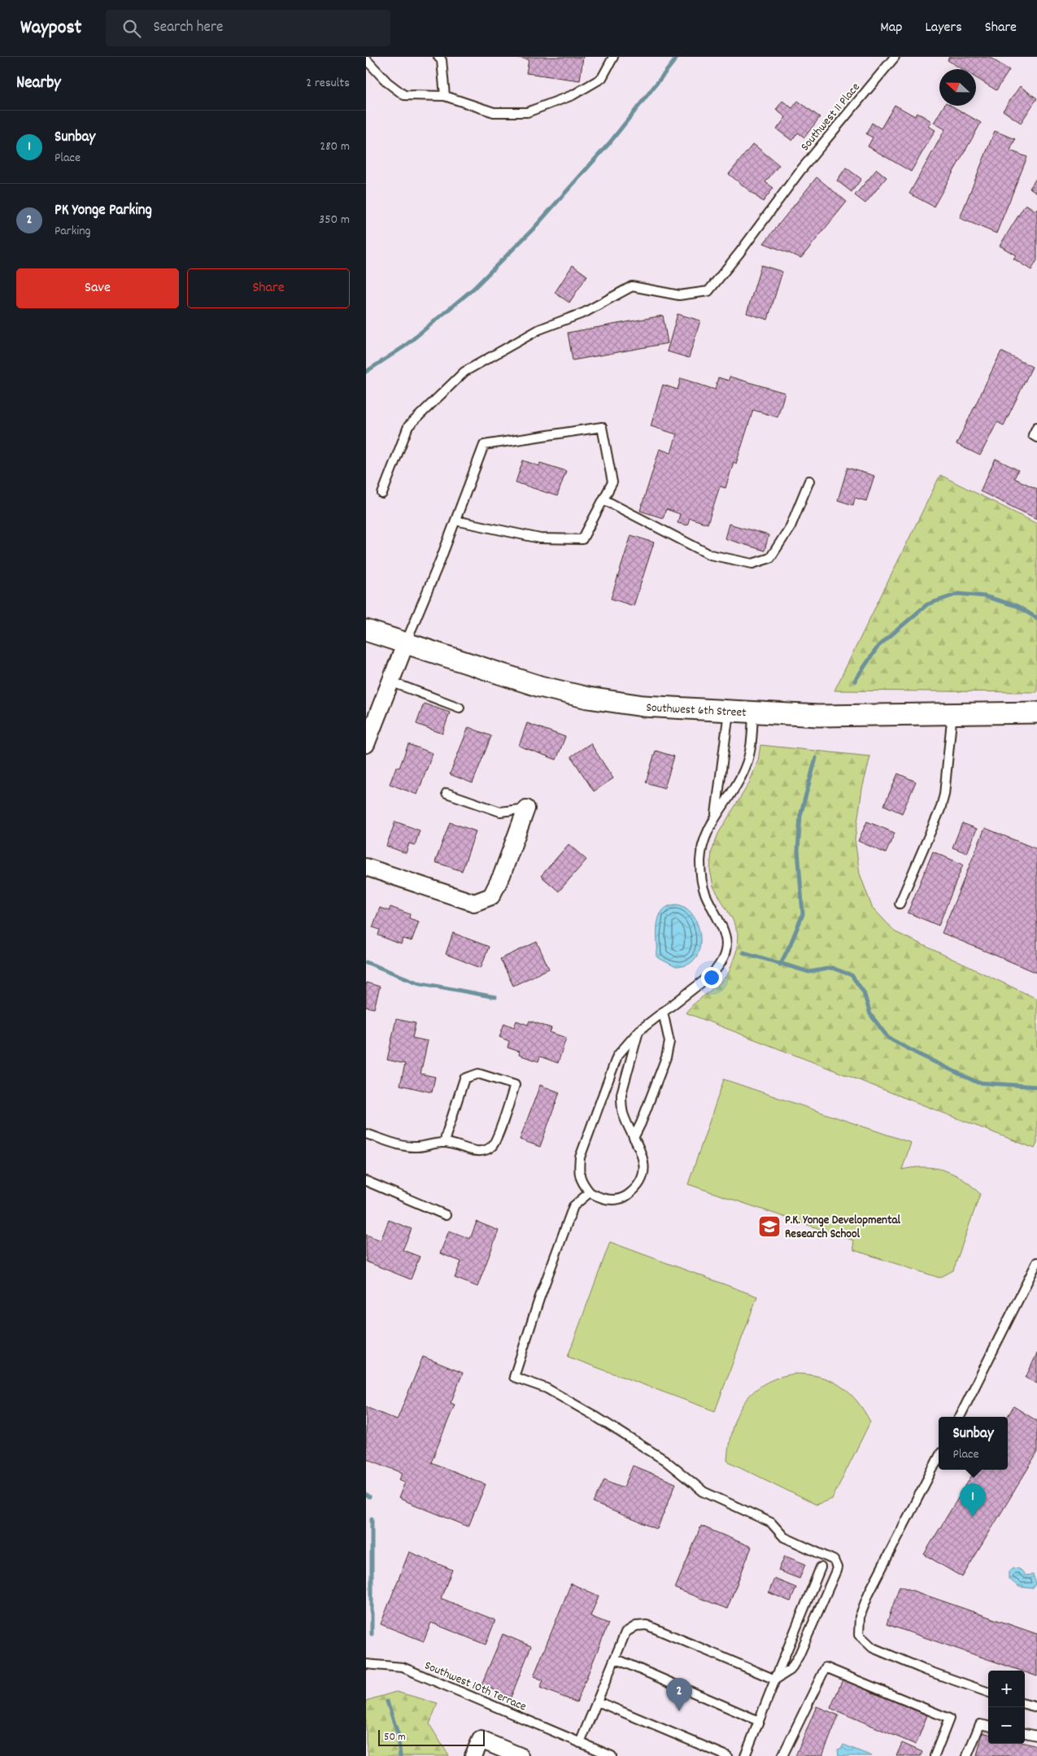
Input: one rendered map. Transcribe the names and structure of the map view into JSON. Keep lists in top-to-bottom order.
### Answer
{
  "streets": {
    "street": ["Southwest 6th Street"],
    "lane": ["Southwest 11 Place", "Southwest 10th Terrace"]
  },
  "places": {
    "school or university": ["P.K. Yonge Developmental Research School"]
  },
  "scale_bar": "50 m",
  "north": "left",
  "page": {
    "header": "Waypost",
    "search": "Search here",
    "nav": ["Map", "Layers", "Share"],
    "heading": ["Nearby", "2 results"],
    "list": [
      {
        "mark": "1",
        "name": "Sunbay",
        "note": "Place",
        "value": "280 m"
      },
      {
        "mark": "2",
        "name": "PK Yonge Parking",
        "note": "Parking",
        "value": "350 m"
      }
    ],
    "buttons": ["Save", "Share"],
    "popup": ["Sunbay", "Place"],
    "pins": ["1", "2"],
    "map_buttons": ["+", "−"],
    "scale": "50 m"
  }
}
